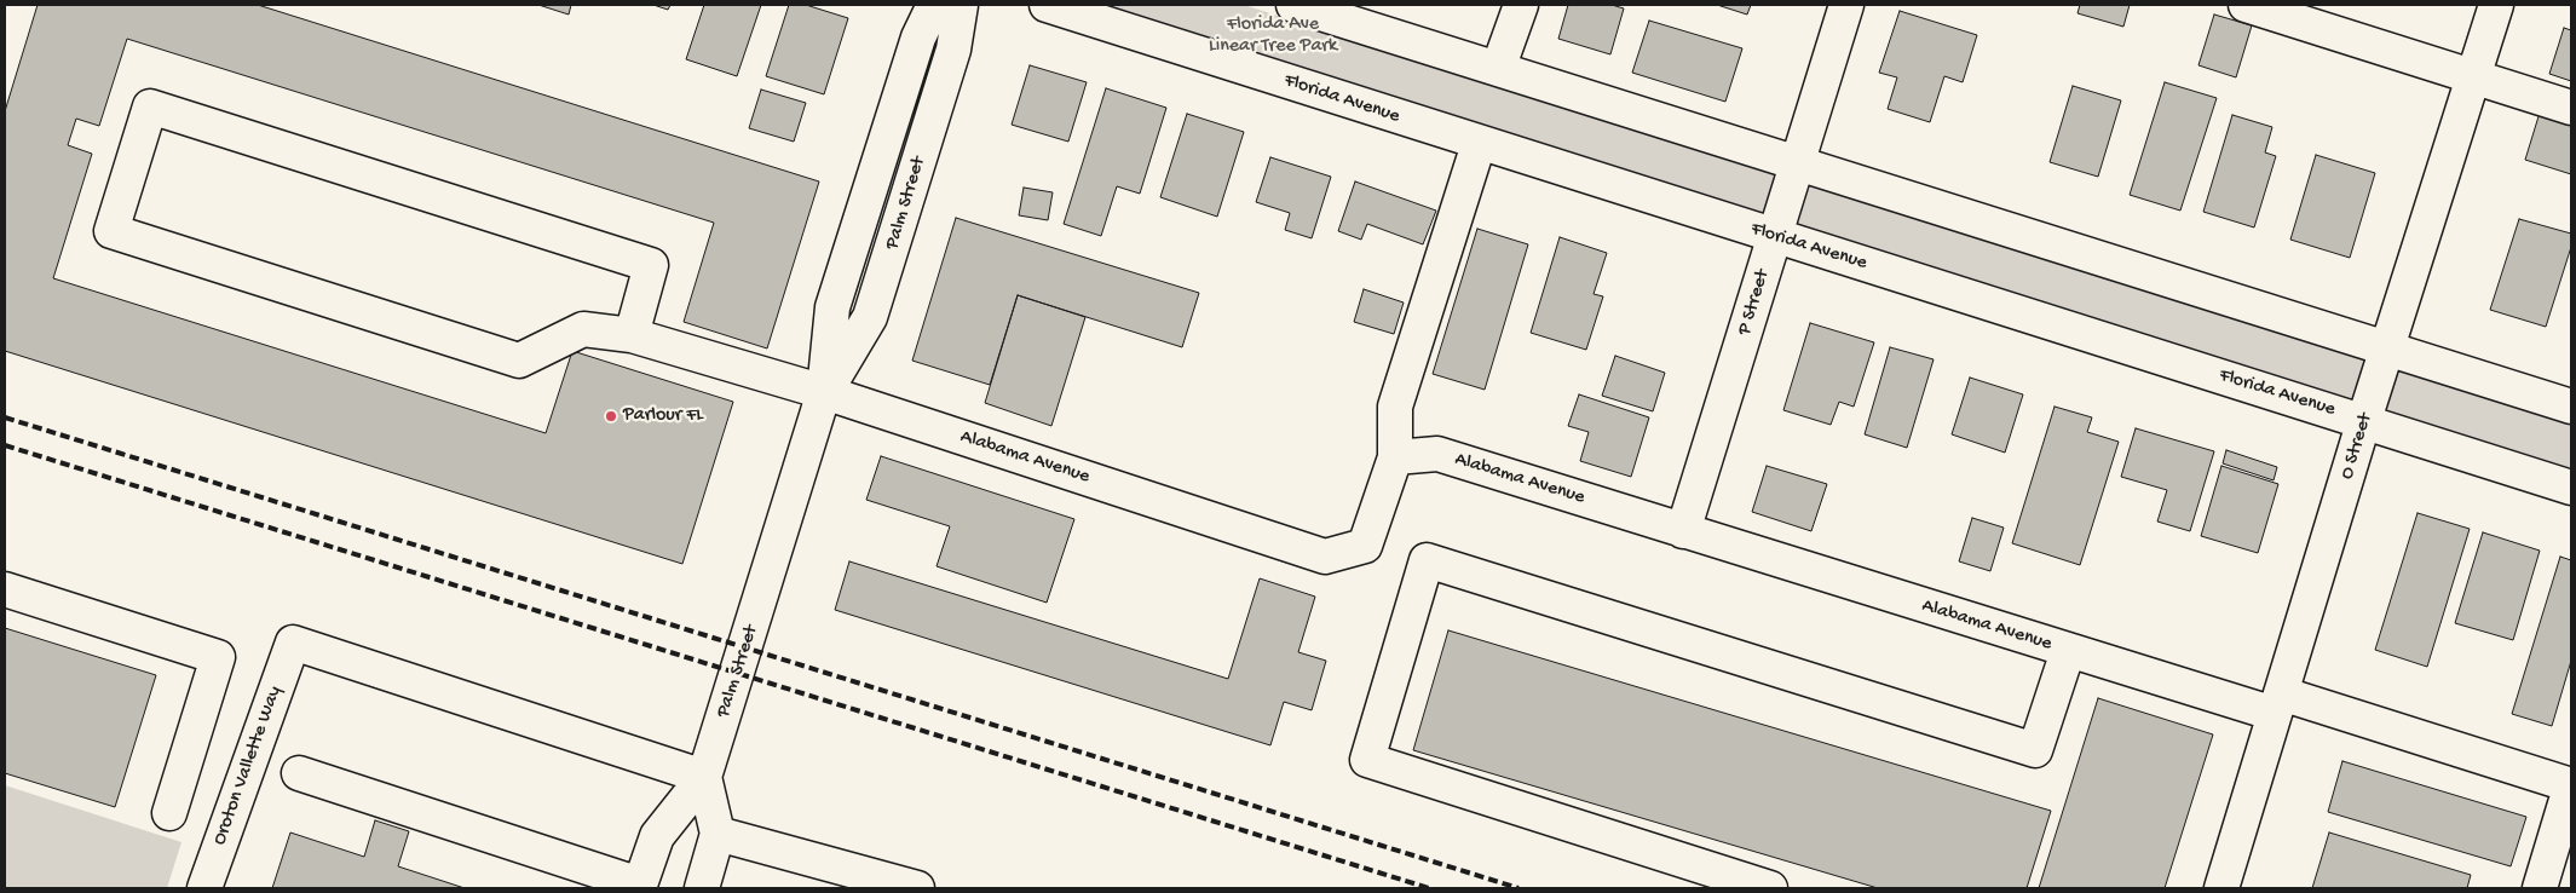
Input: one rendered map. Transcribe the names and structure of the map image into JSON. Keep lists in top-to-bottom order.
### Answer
{
  "streets": {
    "street": [
      "Florida Avenue",
      "Palm Street",
      "P Street",
      "O Street",
      "Alabama Avenue",
      "Oroton Vallette Way"
    ]
  },
  "crossings": [
    ["Florida Avenue", "P Street"],
    ["Florida Avenue", "O Street"],
    ["Palm Street", "Alabama Avenue"],
    ["Palm Street", "Oroton Vallette Way"],
    ["P Street", "Alabama Avenue"],
    ["O Street", "Alabama Avenue"]
  ],
  "parks": ["Florida Ave Linear Tree Park"],
  "places": ["Parlour FL"]
}
